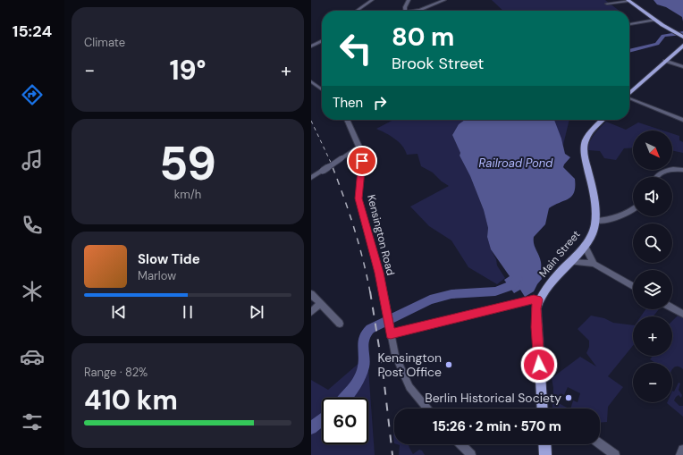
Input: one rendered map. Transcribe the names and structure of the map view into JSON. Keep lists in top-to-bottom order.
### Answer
{
  "streets": {
    "main road": ["Main Street"],
    "street": ["Kensington Road"]
  },
  "water": ["Railroad Pond"],
  "places": ["Kensington Post Office", "Berlin Historical Society"],
  "north": "bottom right",
  "page": {
    "tabs": "15:24",
    "tile": [
      "Climate",
      ["59", "km/h"],
      ["Range · 82%", "410 km"]
    ],
    "turn": ["80 m", "Brook Street"],
    "heat": ["−", "19°", "+"],
    "then": "Then",
    "map_buttons": ["+", "−"],
    "song": ["Slow Tide", "Marlow"],
    "limit": "60",
    "trip": "15:26 · 2 min · 570 m"
  }
}
